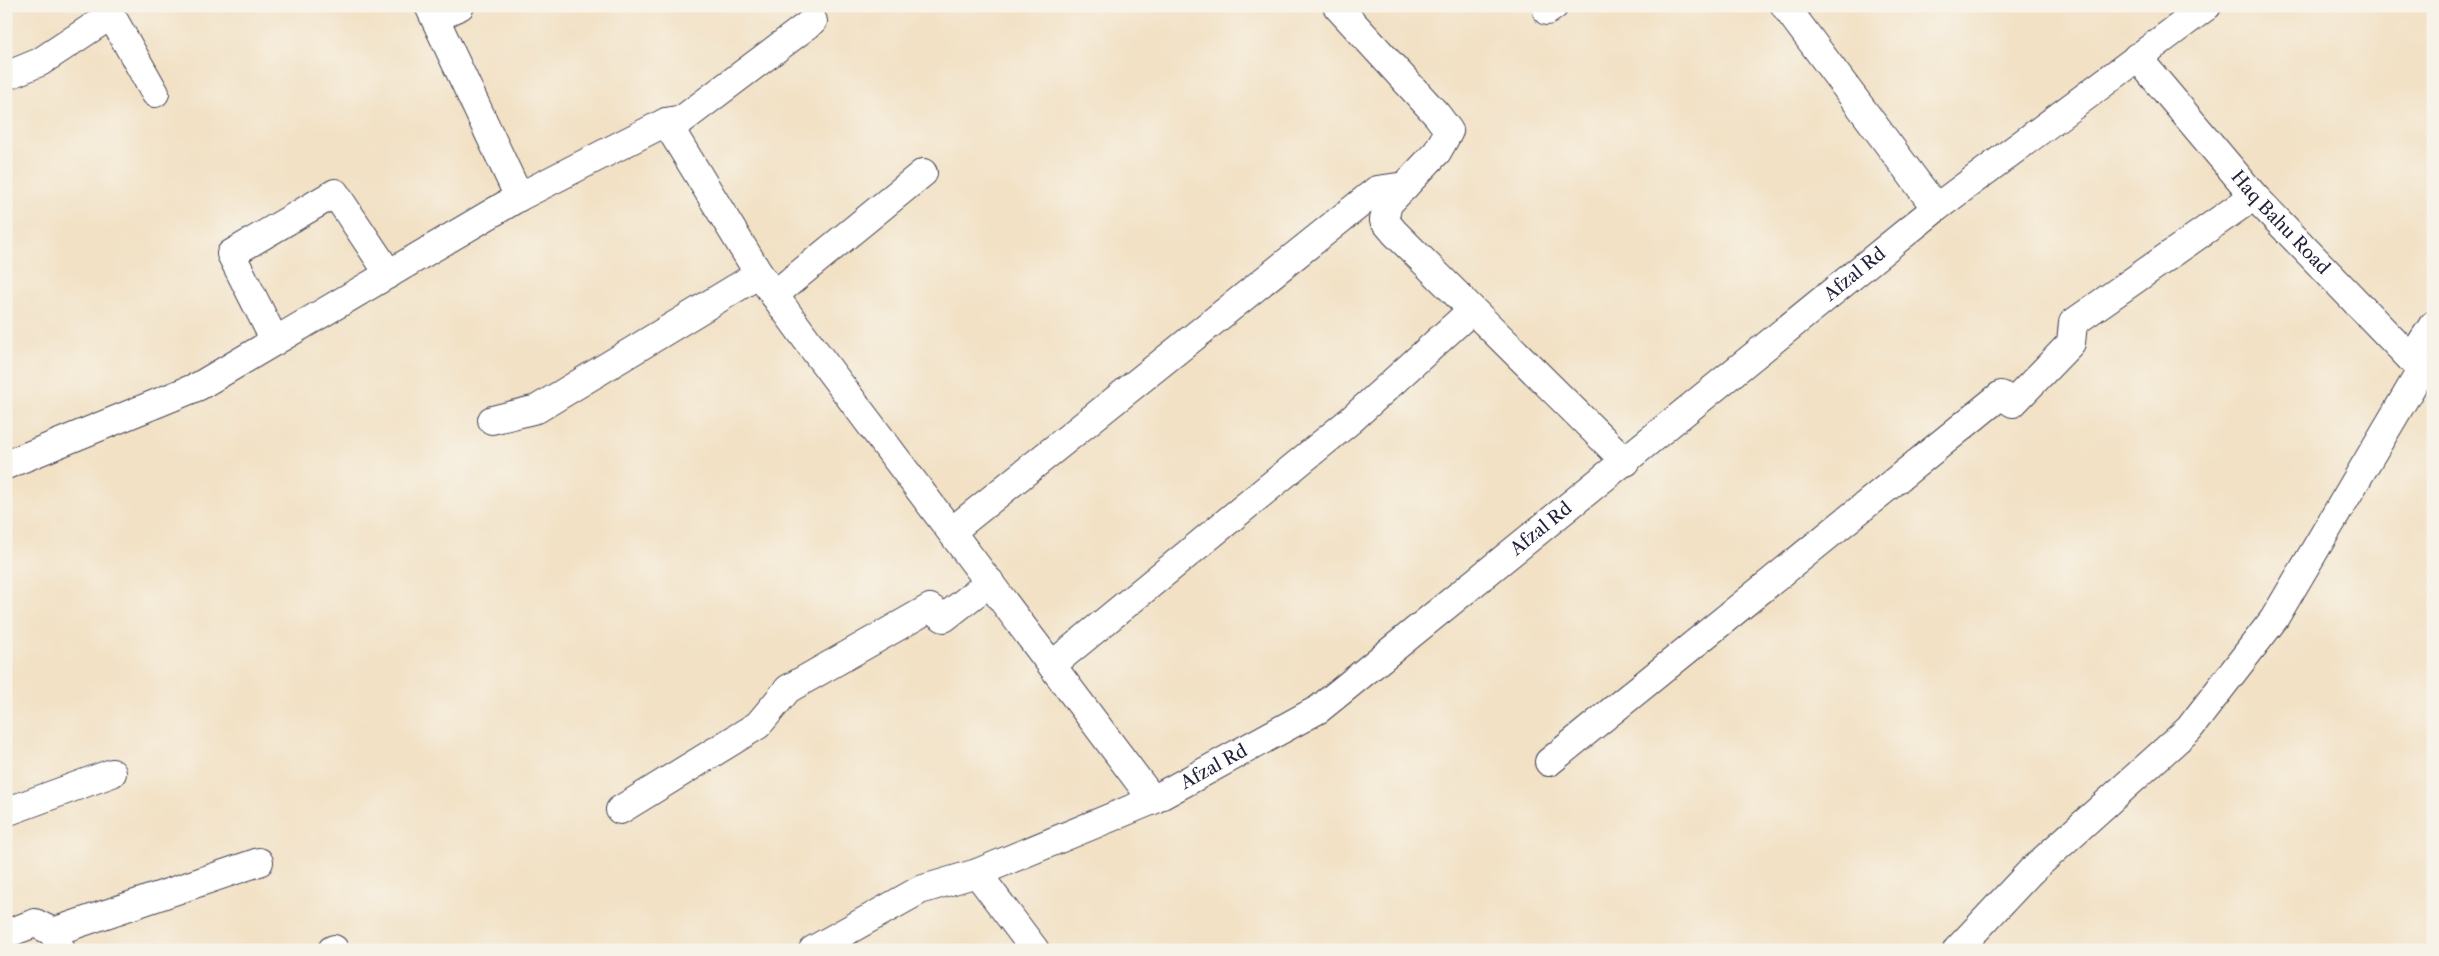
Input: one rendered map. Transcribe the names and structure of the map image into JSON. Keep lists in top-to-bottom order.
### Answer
{
  "streets": {
    "street": ["Haq Bahu Road", "Afzal Rd"]
  },
  "crossings": [
    ["Haq Bahu Road", "Afzal Rd"]
  ]
}
